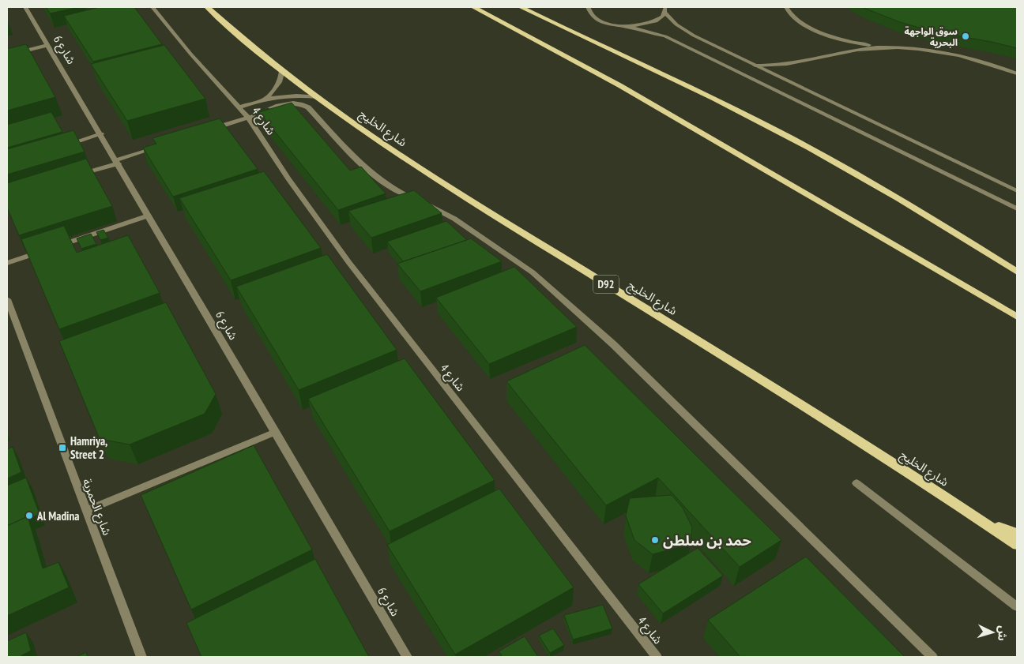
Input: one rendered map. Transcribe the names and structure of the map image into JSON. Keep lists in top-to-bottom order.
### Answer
{
  "streets": {
    "main road": ["شارع الخليج", "D92"],
    "street": ["شارع 6", "شارع 4", "شارع الحمرية"]
  },
  "crossings": [
    ["شارع 4", "شارع الخليج"]
  ],
  "places": {
    "other": ["سوق الواجهة البحرية", "Al Madina", "حمد بن سلطن"],
    "transit": ["Hamriya, Street 2"]
  },
  "north": "right"
}
